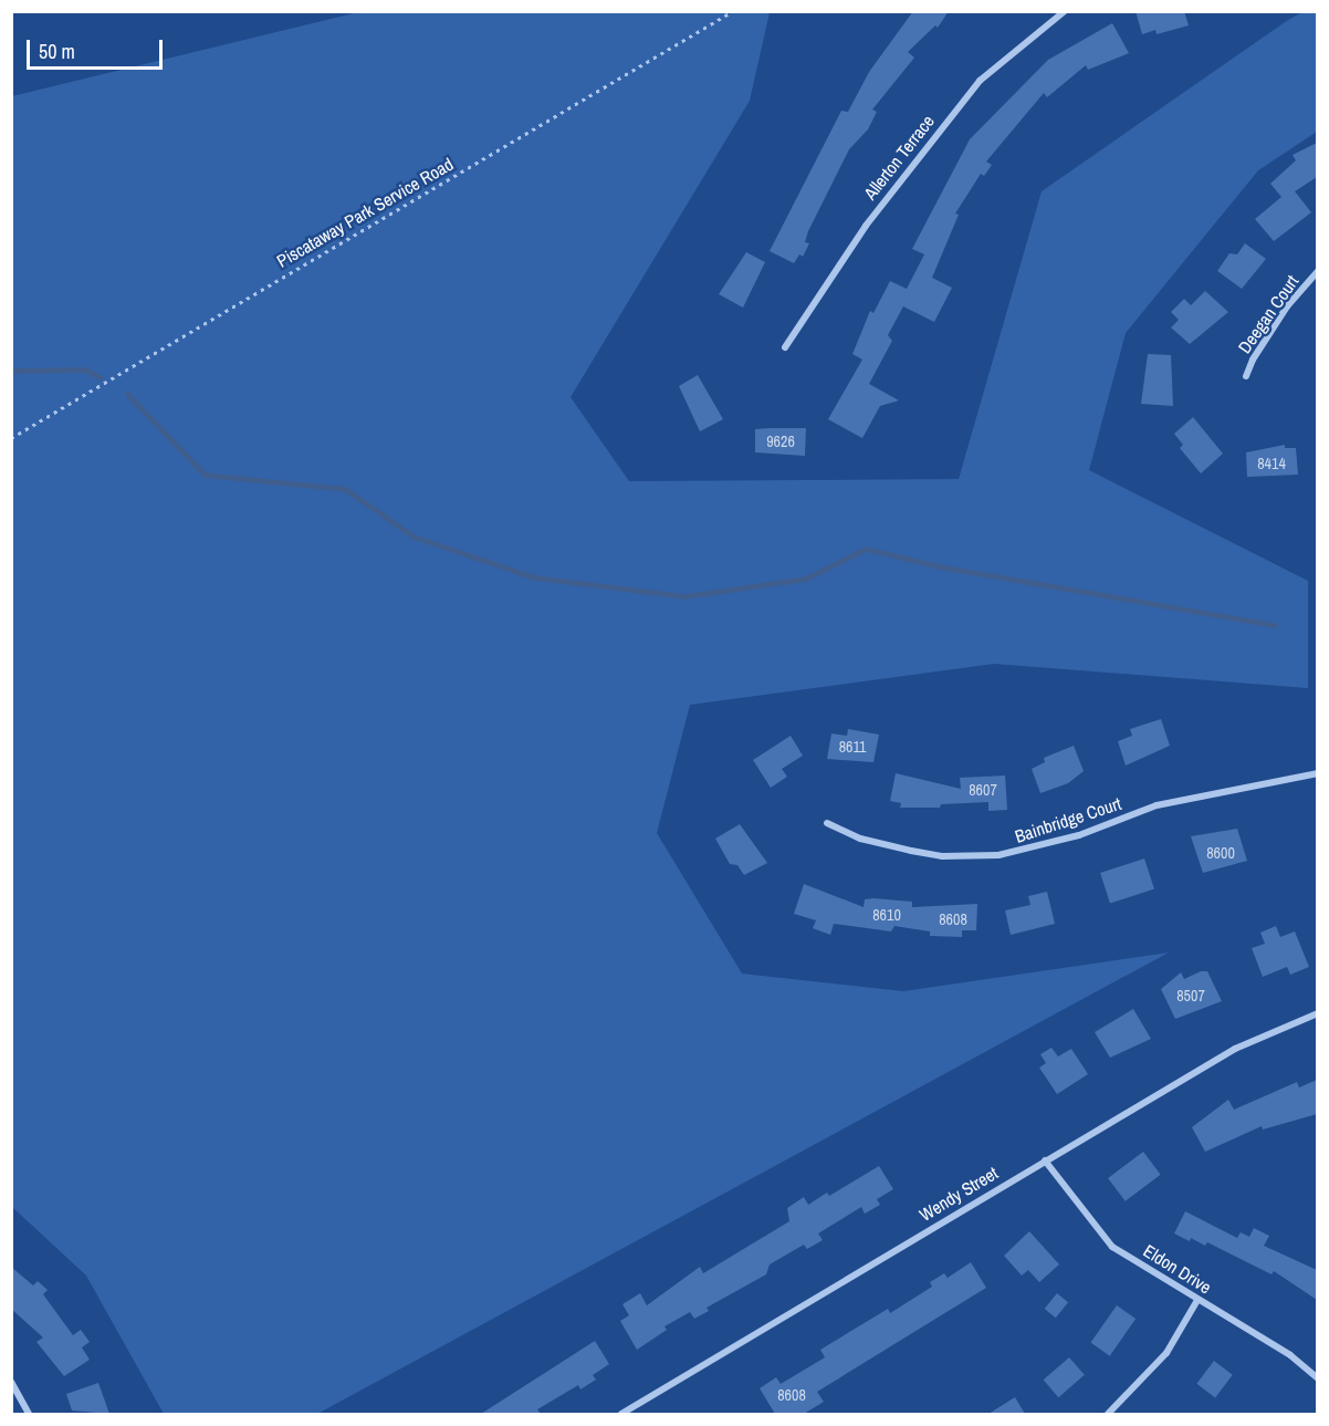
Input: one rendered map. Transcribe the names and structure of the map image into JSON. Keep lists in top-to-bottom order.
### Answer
{
  "streets": {
    "street": [
      "Allerton Terrace",
      "Deegan Court",
      "Bainbridge Court",
      "Wendy Street",
      "Eldon Drive"
    ],
    "path": ["Piscataway Park Service Road"]
  },
  "crossings": [
    ["Wendy Street", "Eldon Drive"]
  ],
  "house_numbers": [
    "9626",
    "8414",
    "8611",
    "8607",
    "8600",
    "8610",
    "8608",
    "8507",
    "8608"
  ],
  "scale_bar": "50 m"
}
